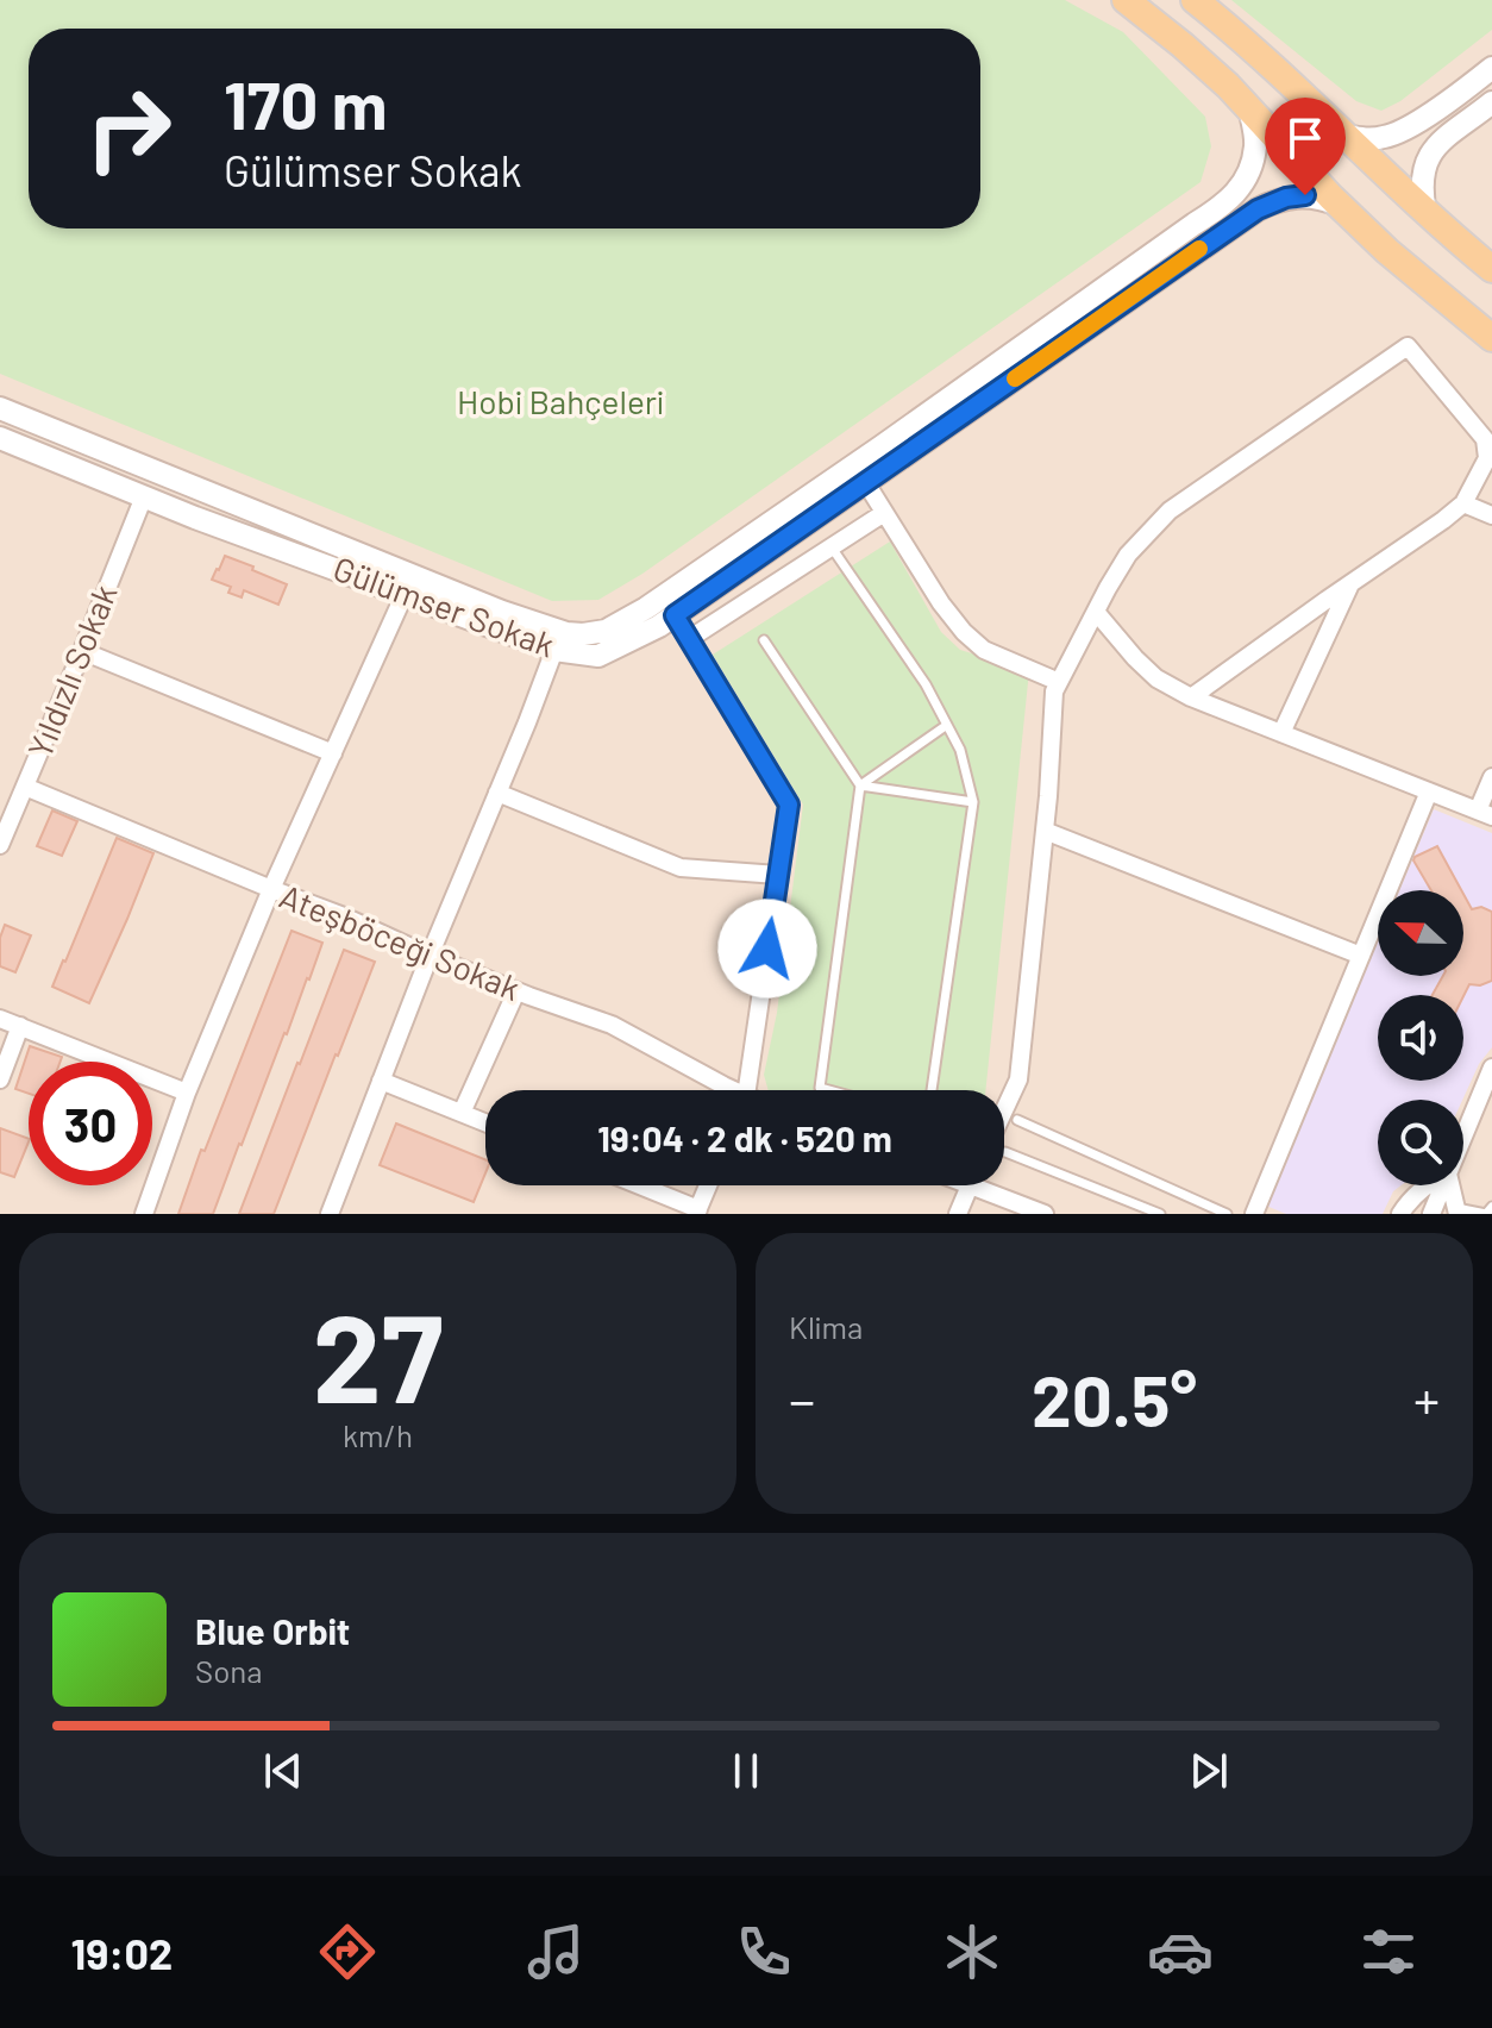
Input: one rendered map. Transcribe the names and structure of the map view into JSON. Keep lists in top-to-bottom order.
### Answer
{
  "streets": {
    "street": ["Gülümser Sokak", "Yıldızlı Sokak", "Ateşböceği Sokak"]
  },
  "crossings": [
    ["Gülümser Sokak", "Yıldızlı Sokak"],
    ["Yıldızlı Sokak", "Ateşböceği Sokak"]
  ],
  "parks": ["Hobi Bahçeleri"],
  "north": "left",
  "page": {
    "turn": ["170 m", "Gülümser Sokak"],
    "limit": "30",
    "trip": "19:04 · 2 dk · 520 m",
    "tile": [
      ["27", "km/h"],
      "Klima"
    ],
    "heat": ["−", "20.5°", "+"],
    "song": ["Blue Orbit", "Sona"],
    "tabs": "19:02"
  }
}
